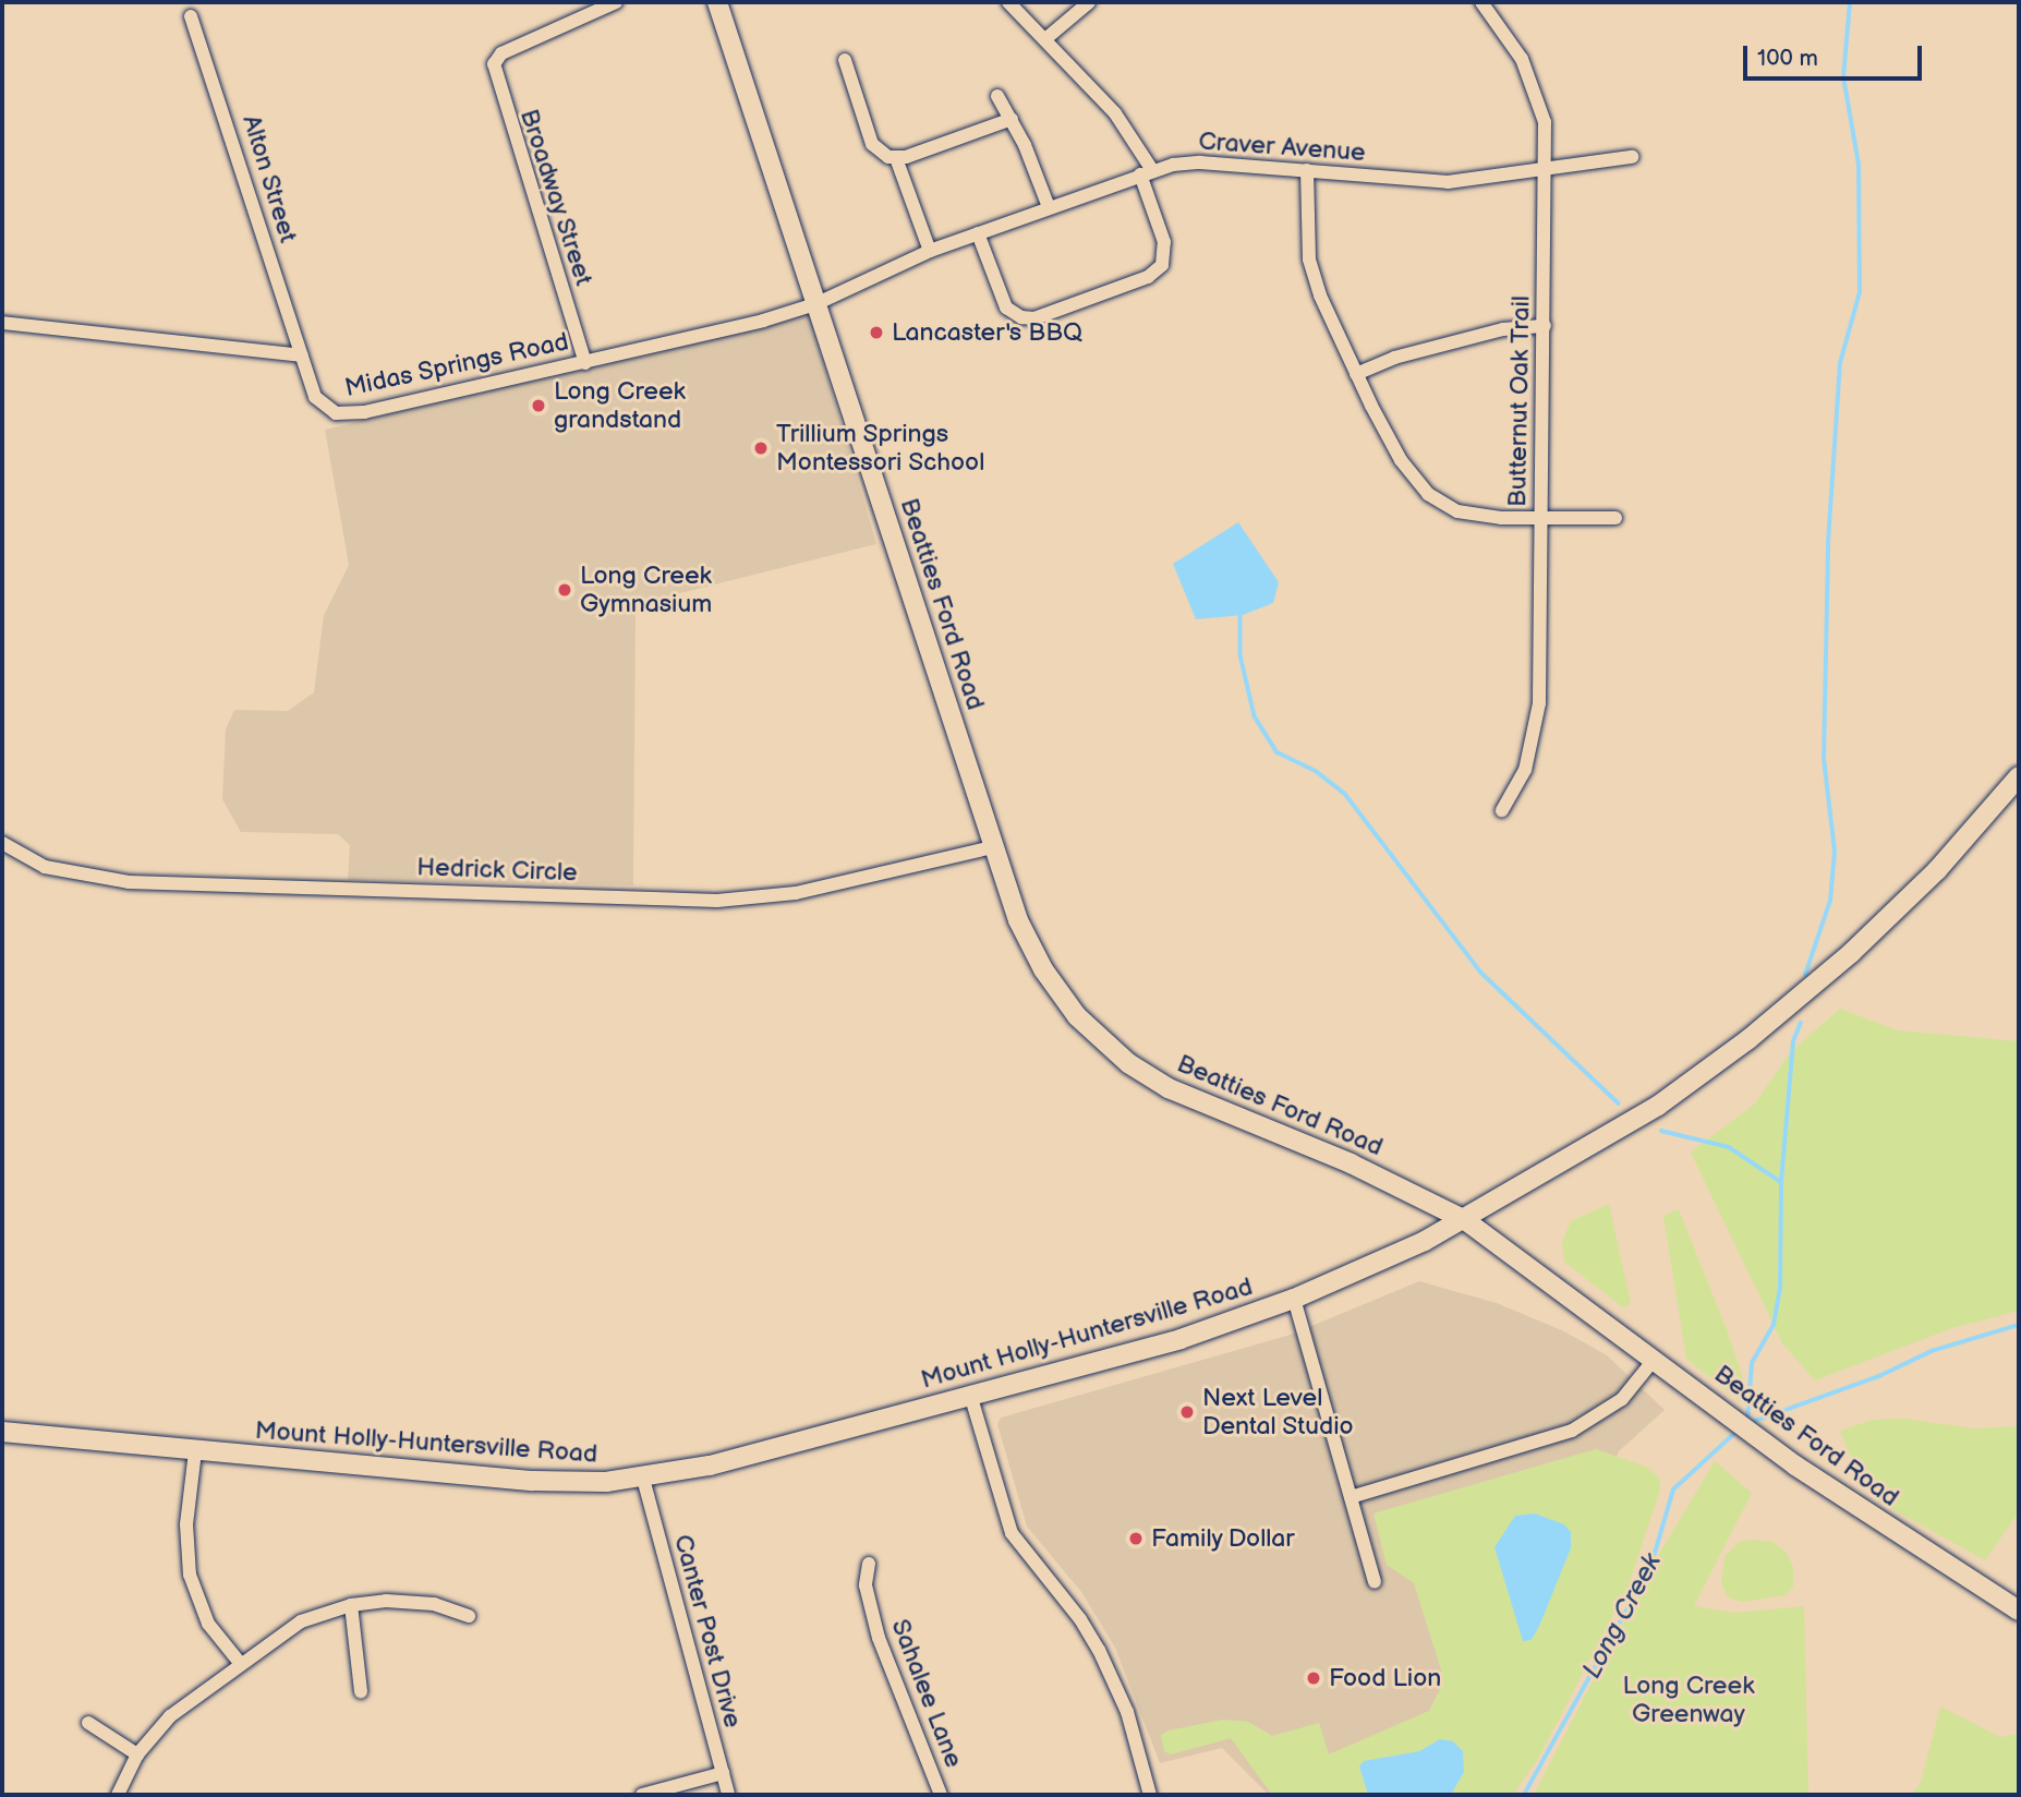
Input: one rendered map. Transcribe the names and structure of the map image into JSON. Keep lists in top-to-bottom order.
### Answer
{
  "streets": {
    "main road": ["Beatties Ford Road", "Mount Holly-Huntersville Road"],
    "street": [
      "Craver Avenue",
      "Alton Street",
      "Broadway Street",
      "Midas Springs Road",
      "Butternut Oak Trail",
      "Hedrick Circle",
      "Canter Post Drive",
      "Sahalee Lane"
    ]
  },
  "crossings": [
    ["Craver Avenue", "Midas Springs Road"],
    ["Craver Avenue", "Butternut Oak Trail"],
    ["Craver Avenue", "Beatties Ford Road"],
    ["Alton Street", "Midas Springs Road"],
    ["Broadway Street", "Midas Springs Road"],
    ["Midas Springs Road", "Beatties Ford Road"],
    ["Beatties Ford Road", "Hedrick Circle"],
    ["Beatties Ford Road", "Mount Holly-Huntersville Road"],
    ["Mount Holly-Huntersville Road", "Canter Post Drive"]
  ],
  "water": ["Long Creek"],
  "parks": ["Long Creek Greenway"],
  "places": [
    "Lancaster's BBQ",
    "Long Creek grandstand",
    "Trillium Springs Montessori School",
    "Long Creek Gymnasium",
    "Next Level Dental Studio",
    "Family Dollar",
    "Food Lion"
  ],
  "scale_bar": "100 m"
}
